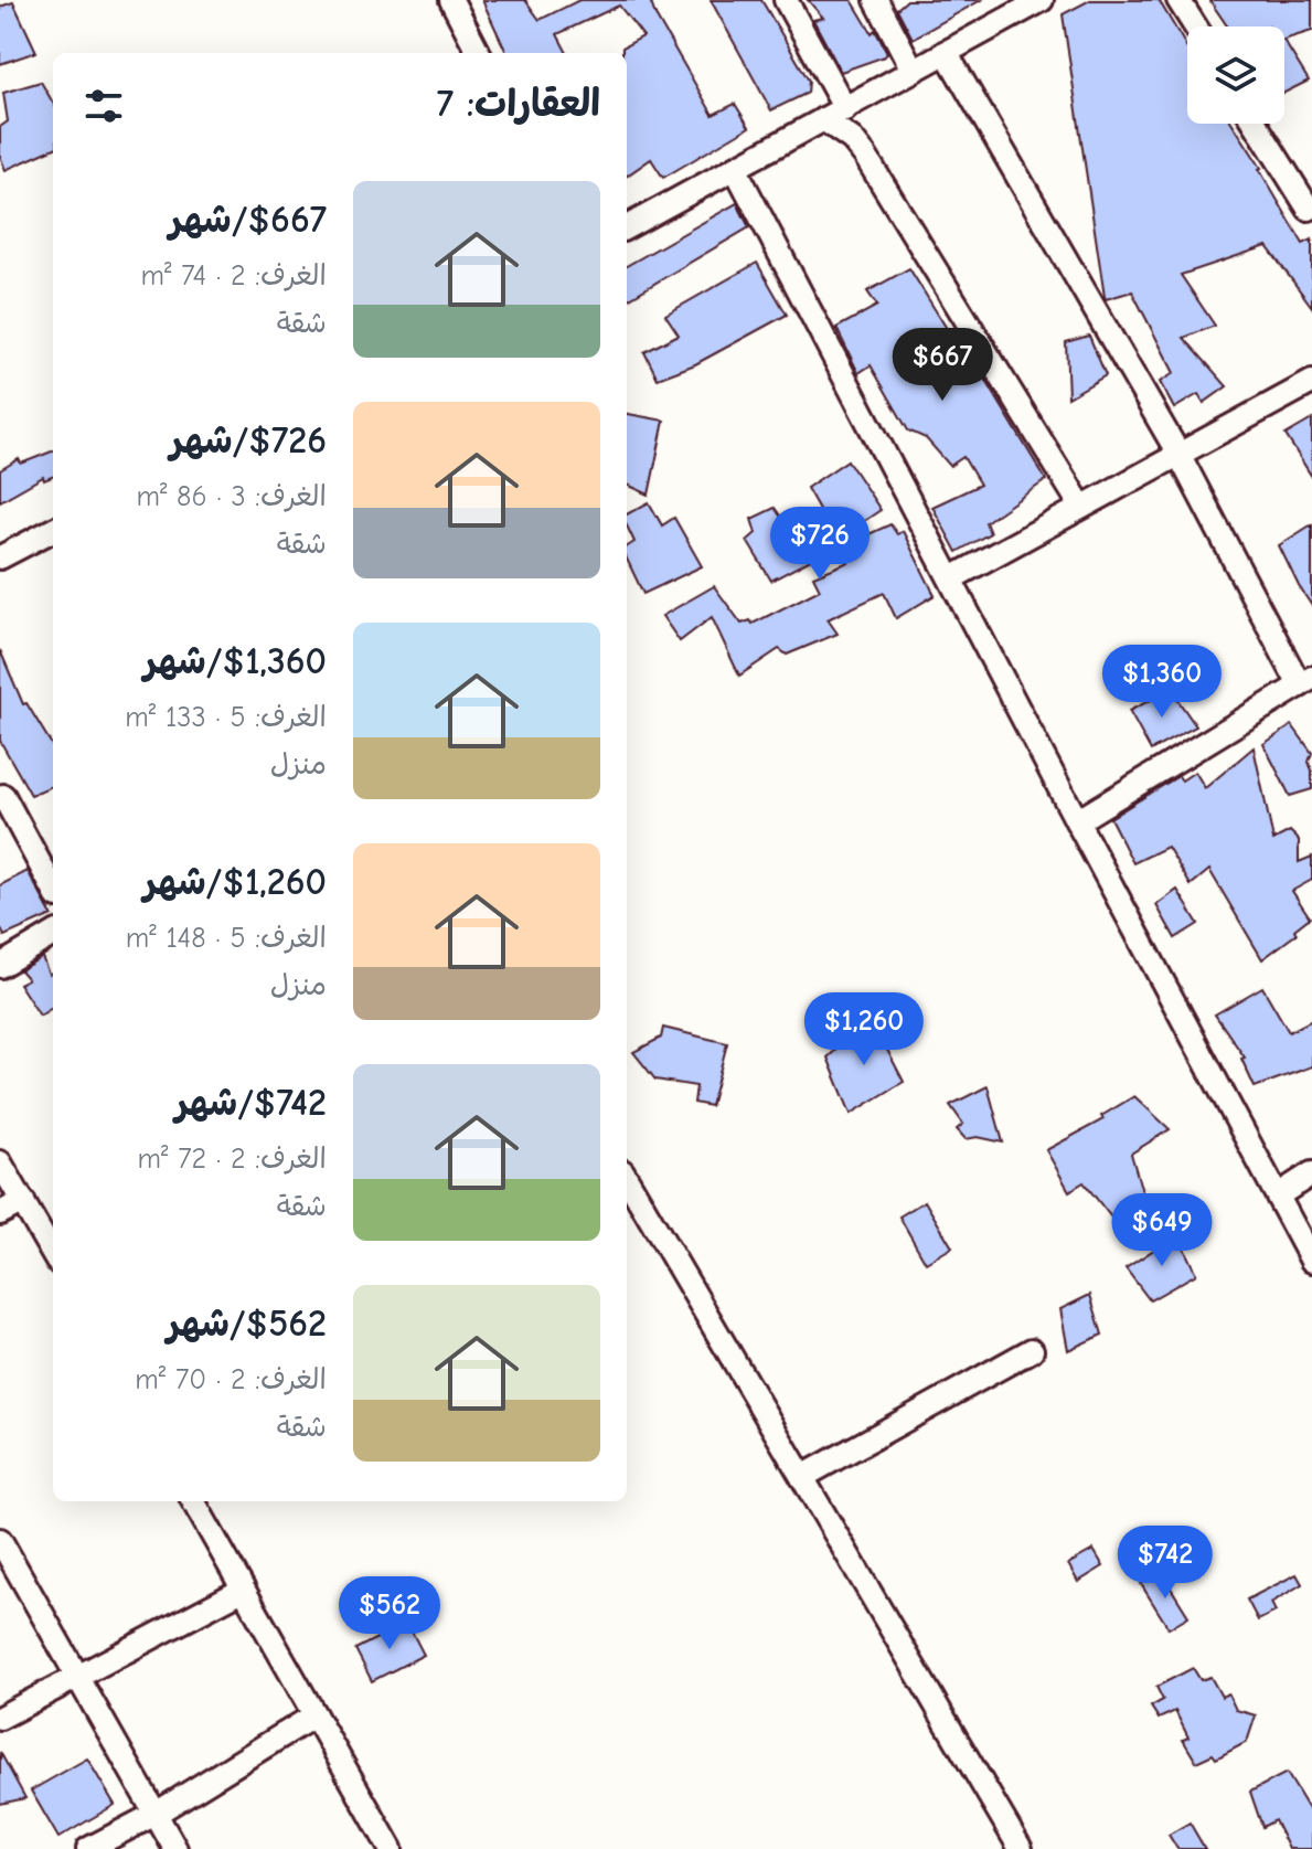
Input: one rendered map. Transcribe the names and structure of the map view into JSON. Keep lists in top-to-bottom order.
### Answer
{
  "page": {
    "heading": "العقارات: 7",
    "list": [
      {
        "name": "$667/شهر",
        "note": "الغرف: 2 · 74 m² · شقة"
      },
      {
        "name": "$726/شهر",
        "note": "الغرف: 3 · 86 m² · شقة"
      },
      {
        "name": "$1,360/شهر",
        "note": "الغرف: 5 · 133 m² · منزل"
      },
      {
        "name": "$1,260/شهر",
        "note": "الغرف: 5 · 148 m² · منزل"
      },
      {
        "name": "$742/شهر",
        "note": "الغرف: 2 · 72 m² · شقة"
      },
      {
        "name": "$562/شهر",
        "note": "الغرف: 2 · 70 m² · شقة"
      }
    ],
    "price": [
      "$667",
      "$726",
      "$1,360",
      "$1,260",
      "$649",
      "$742",
      "$562"
    ]
  }
}
